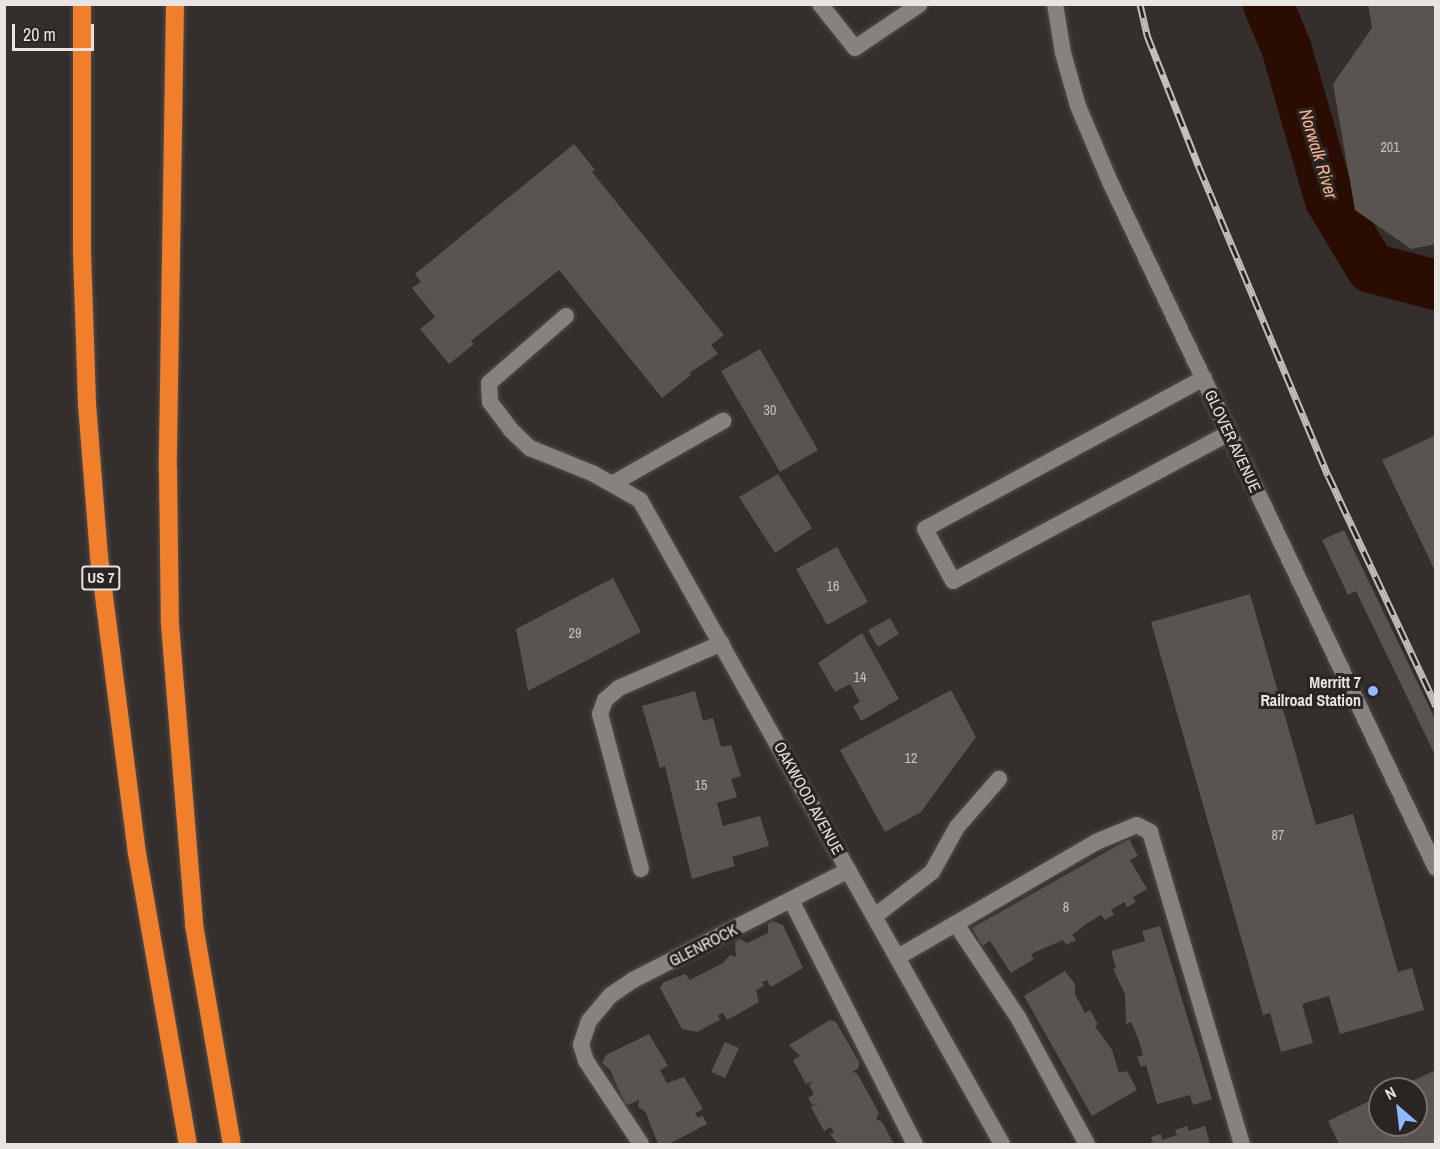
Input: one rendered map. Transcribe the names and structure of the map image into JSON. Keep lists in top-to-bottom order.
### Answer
{
  "streets": {
    "highway": ["US 7"],
    "street": ["GLOVER AVENUE", "OAKWOOD AVENUE", "GLENROCK"]
  },
  "crossings": [
    ["OAKWOOD AVENUE", "GLENROCK"]
  ],
  "water": ["Norwalk River"],
  "places": ["Merritt 7 Railroad Station"],
  "house_numbers": [
    "201",
    "30",
    "16",
    "29",
    "14",
    "12",
    "15",
    "87",
    "8"
  ],
  "scale_bar": "20 m",
  "north": "top left"
}
